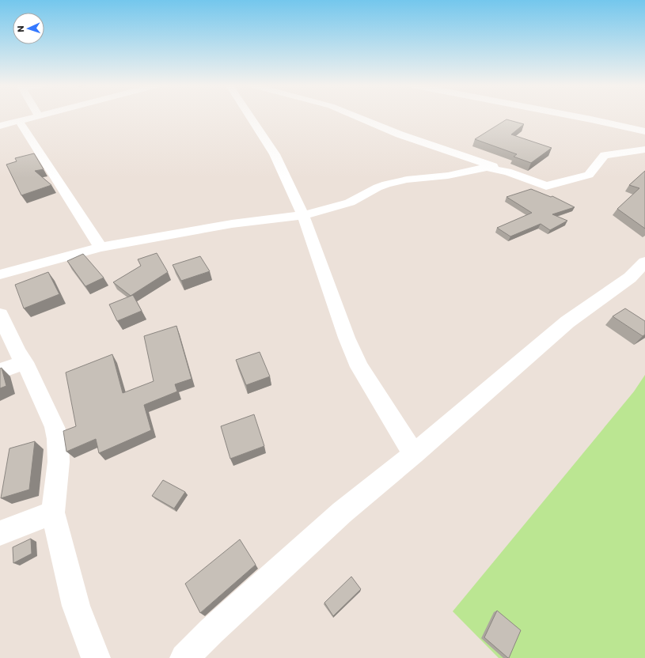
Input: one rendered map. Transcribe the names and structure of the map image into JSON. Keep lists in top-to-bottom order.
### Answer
{
  "north": "left"
}
